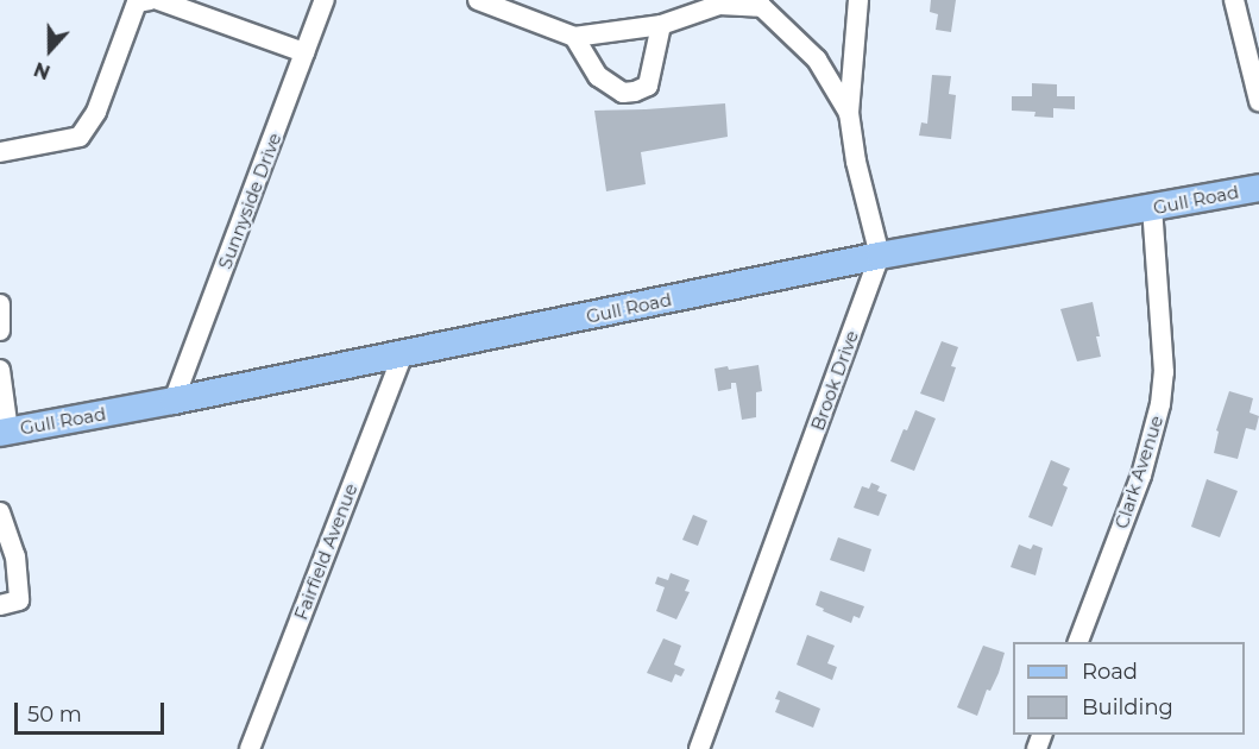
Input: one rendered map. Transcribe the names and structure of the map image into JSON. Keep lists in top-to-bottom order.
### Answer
{
  "streets": {
    "main road": ["Gull Road"],
    "street": [
      "Sunnyside Drive",
      "Brook Drive",
      "Clark Avenue",
      "Fairfield Avenue"
    ]
  },
  "crossings": [
    ["Gull Road", "Sunnyside Drive"],
    ["Gull Road", "Brook Drive"],
    ["Gull Road", "Clark Avenue"],
    ["Gull Road", "Fairfield Avenue"]
  ],
  "legend": ["Road", "Building"],
  "scale_bar": "50 m",
  "north": "bottom"
}
